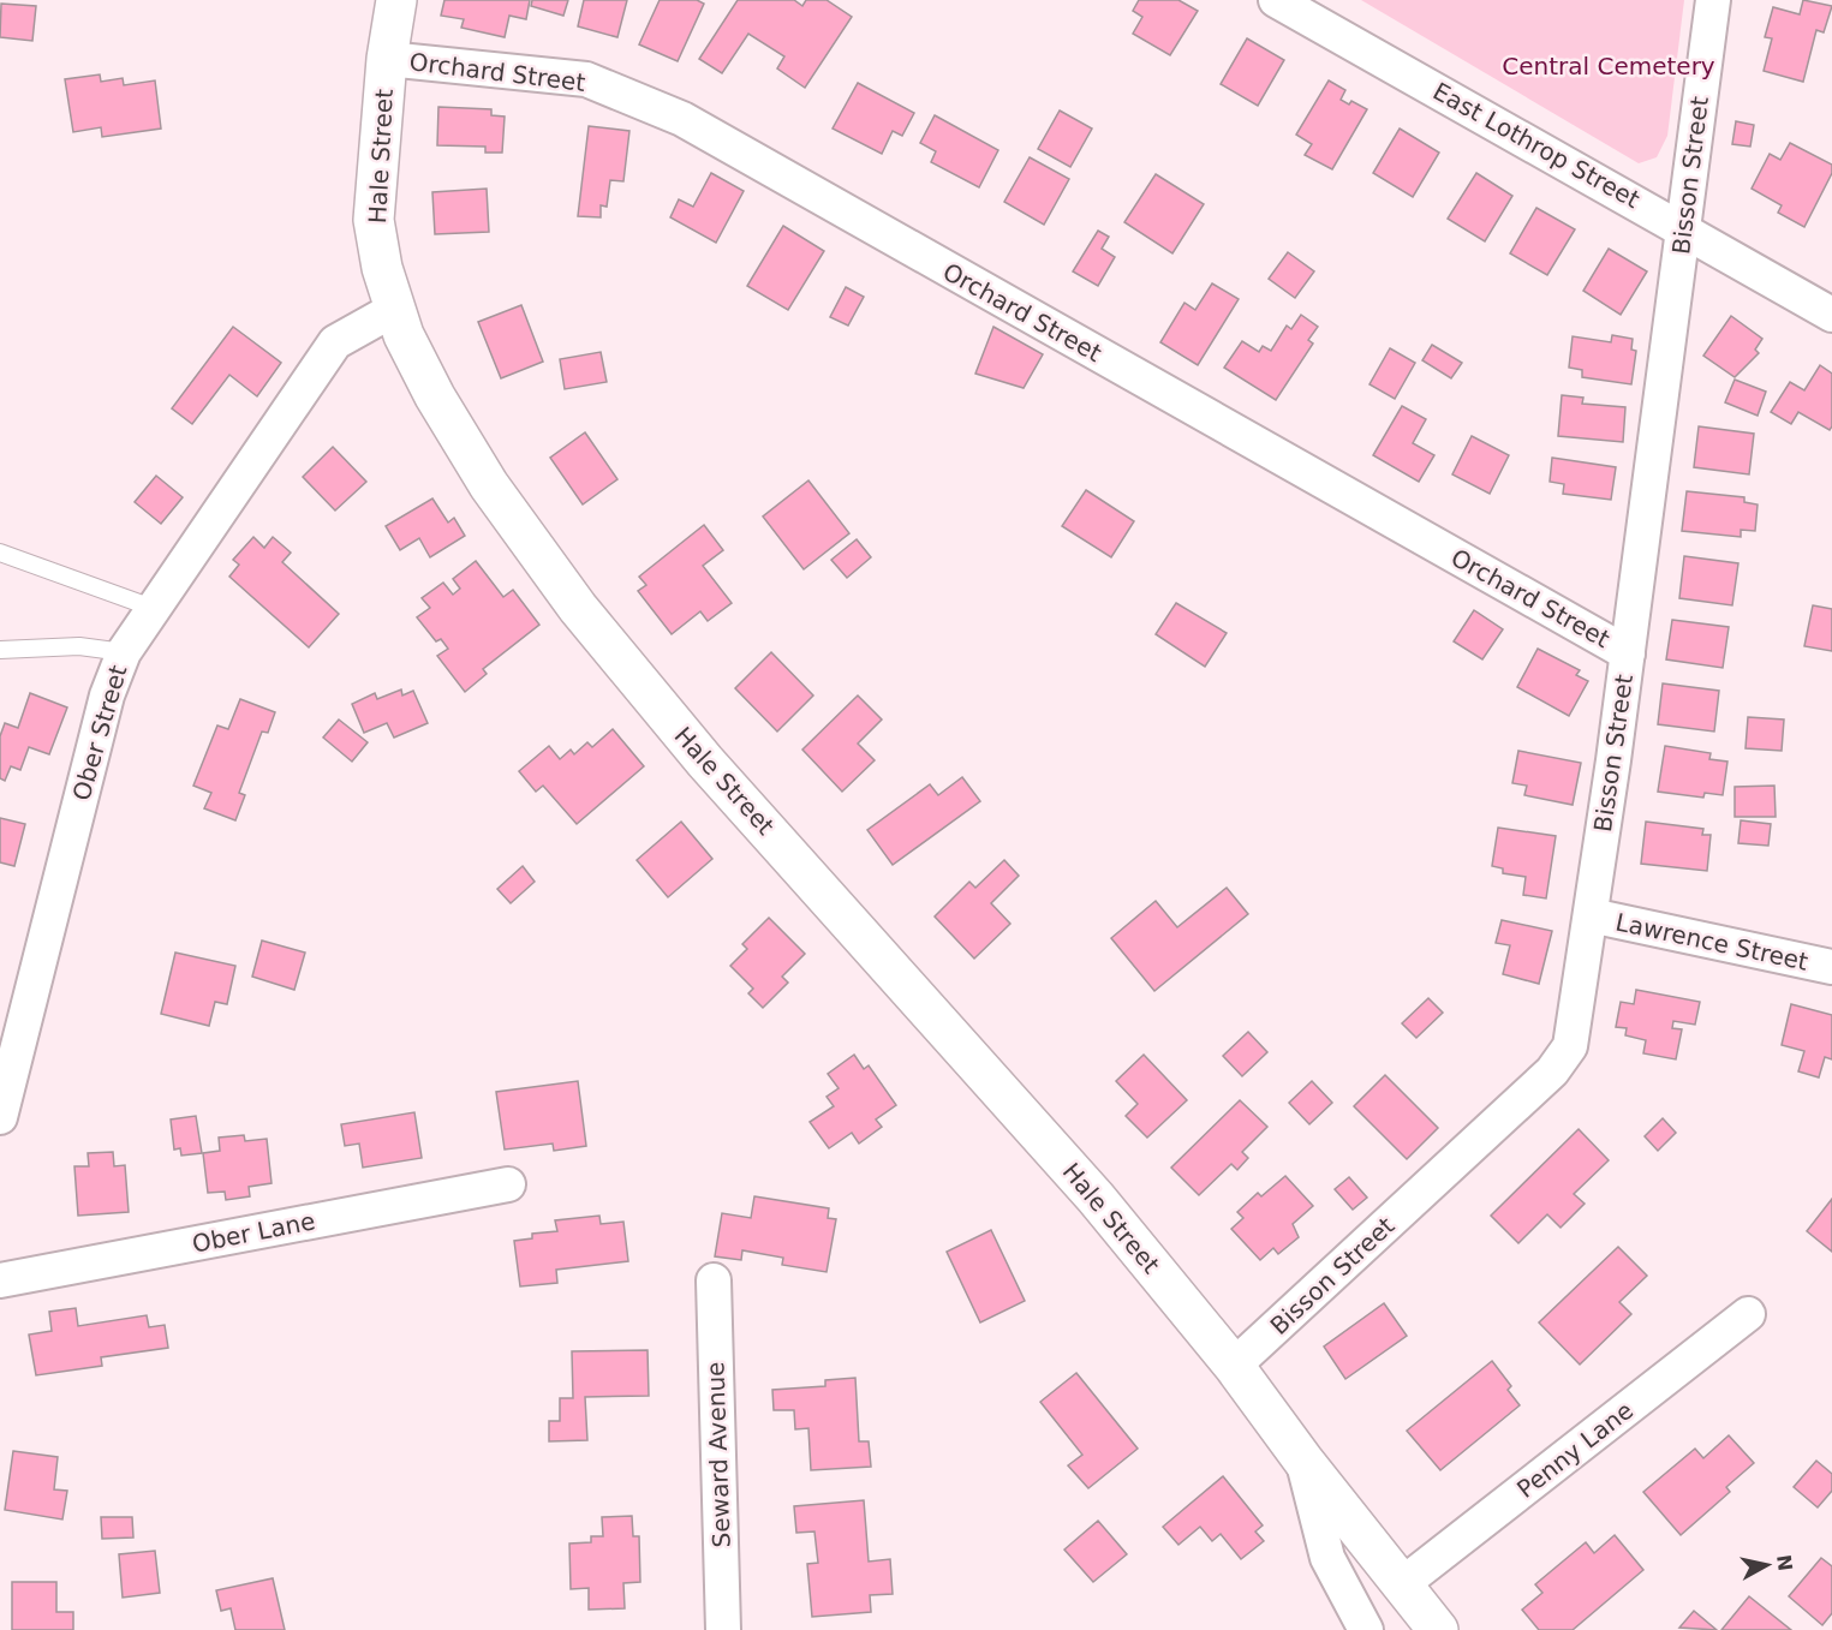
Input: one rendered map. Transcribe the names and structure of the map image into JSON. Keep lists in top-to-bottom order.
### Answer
{
  "streets": {
    "main road": ["Hale Street"],
    "street": [
      "Orchard Street",
      "East Lothrop Street",
      "Bisson Street",
      "Ober Street",
      "Lawrence Street",
      "Ober Lane",
      "Penny Lane",
      "Seward Avenue"
    ]
  },
  "crossings": [
    ["Orchard Street", "Hale Street"],
    ["Orchard Street", "Bisson Street"],
    ["East Lothrop Street", "Bisson Street"],
    ["Hale Street", "Bisson Street"],
    ["Hale Street", "Ober Street"],
    ["Hale Street", "Penny Lane"],
    ["Bisson Street", "Lawrence Street"]
  ],
  "parks": ["Central Cemetery"],
  "north": "right"
}
